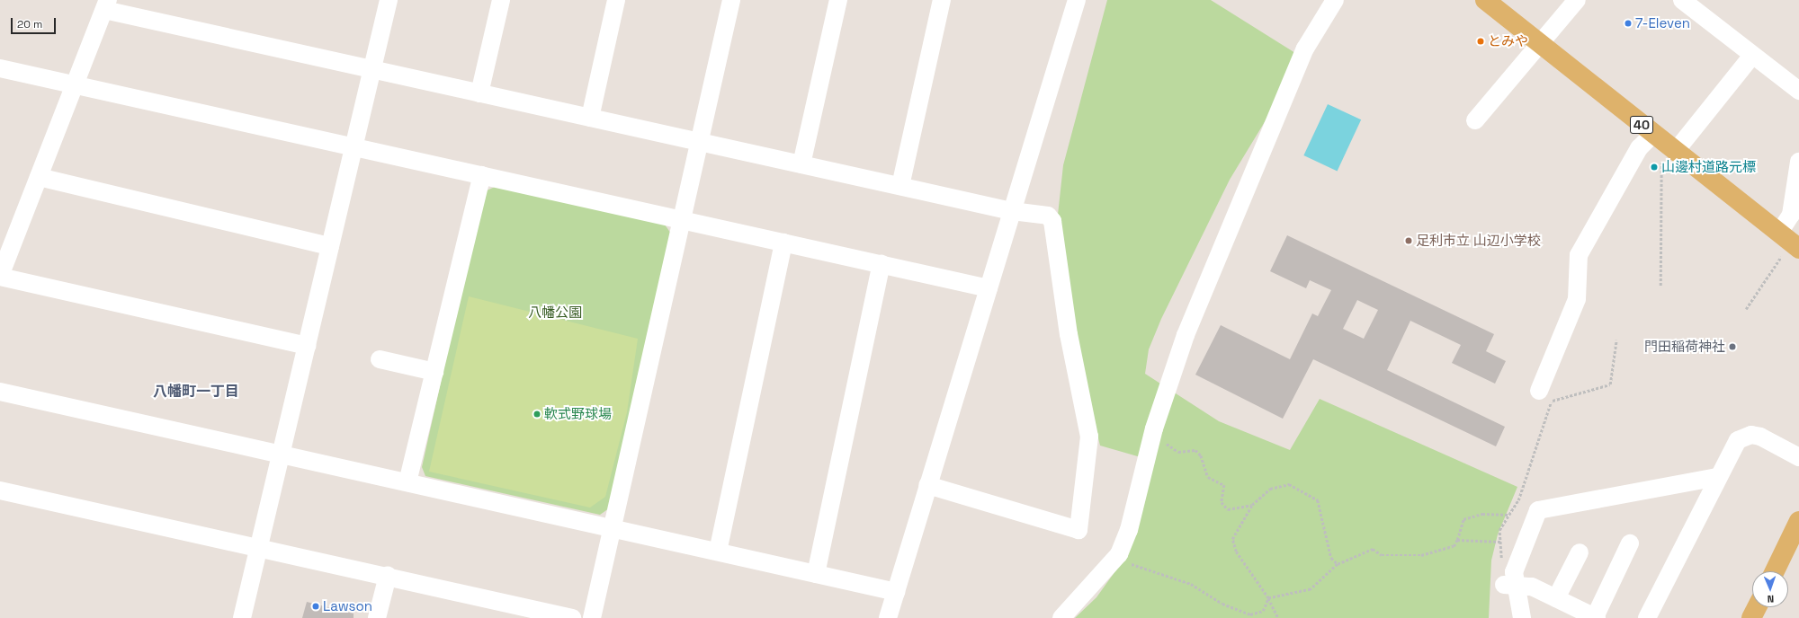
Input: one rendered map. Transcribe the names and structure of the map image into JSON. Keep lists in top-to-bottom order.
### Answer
{
  "streets": {
    "main road": ["40"]
  },
  "districts": ["八幡町一丁目"],
  "parks": ["八幡公園"],
  "places": [
    "7-Eleven",
    "とみや",
    "山邊村道路元標",
    "足利市立 山辺小学校",
    "門田稲荷神社",
    "軟式野球場",
    "Lawson"
  ],
  "scale_bar": "20 m",
  "north": "bottom"
}
